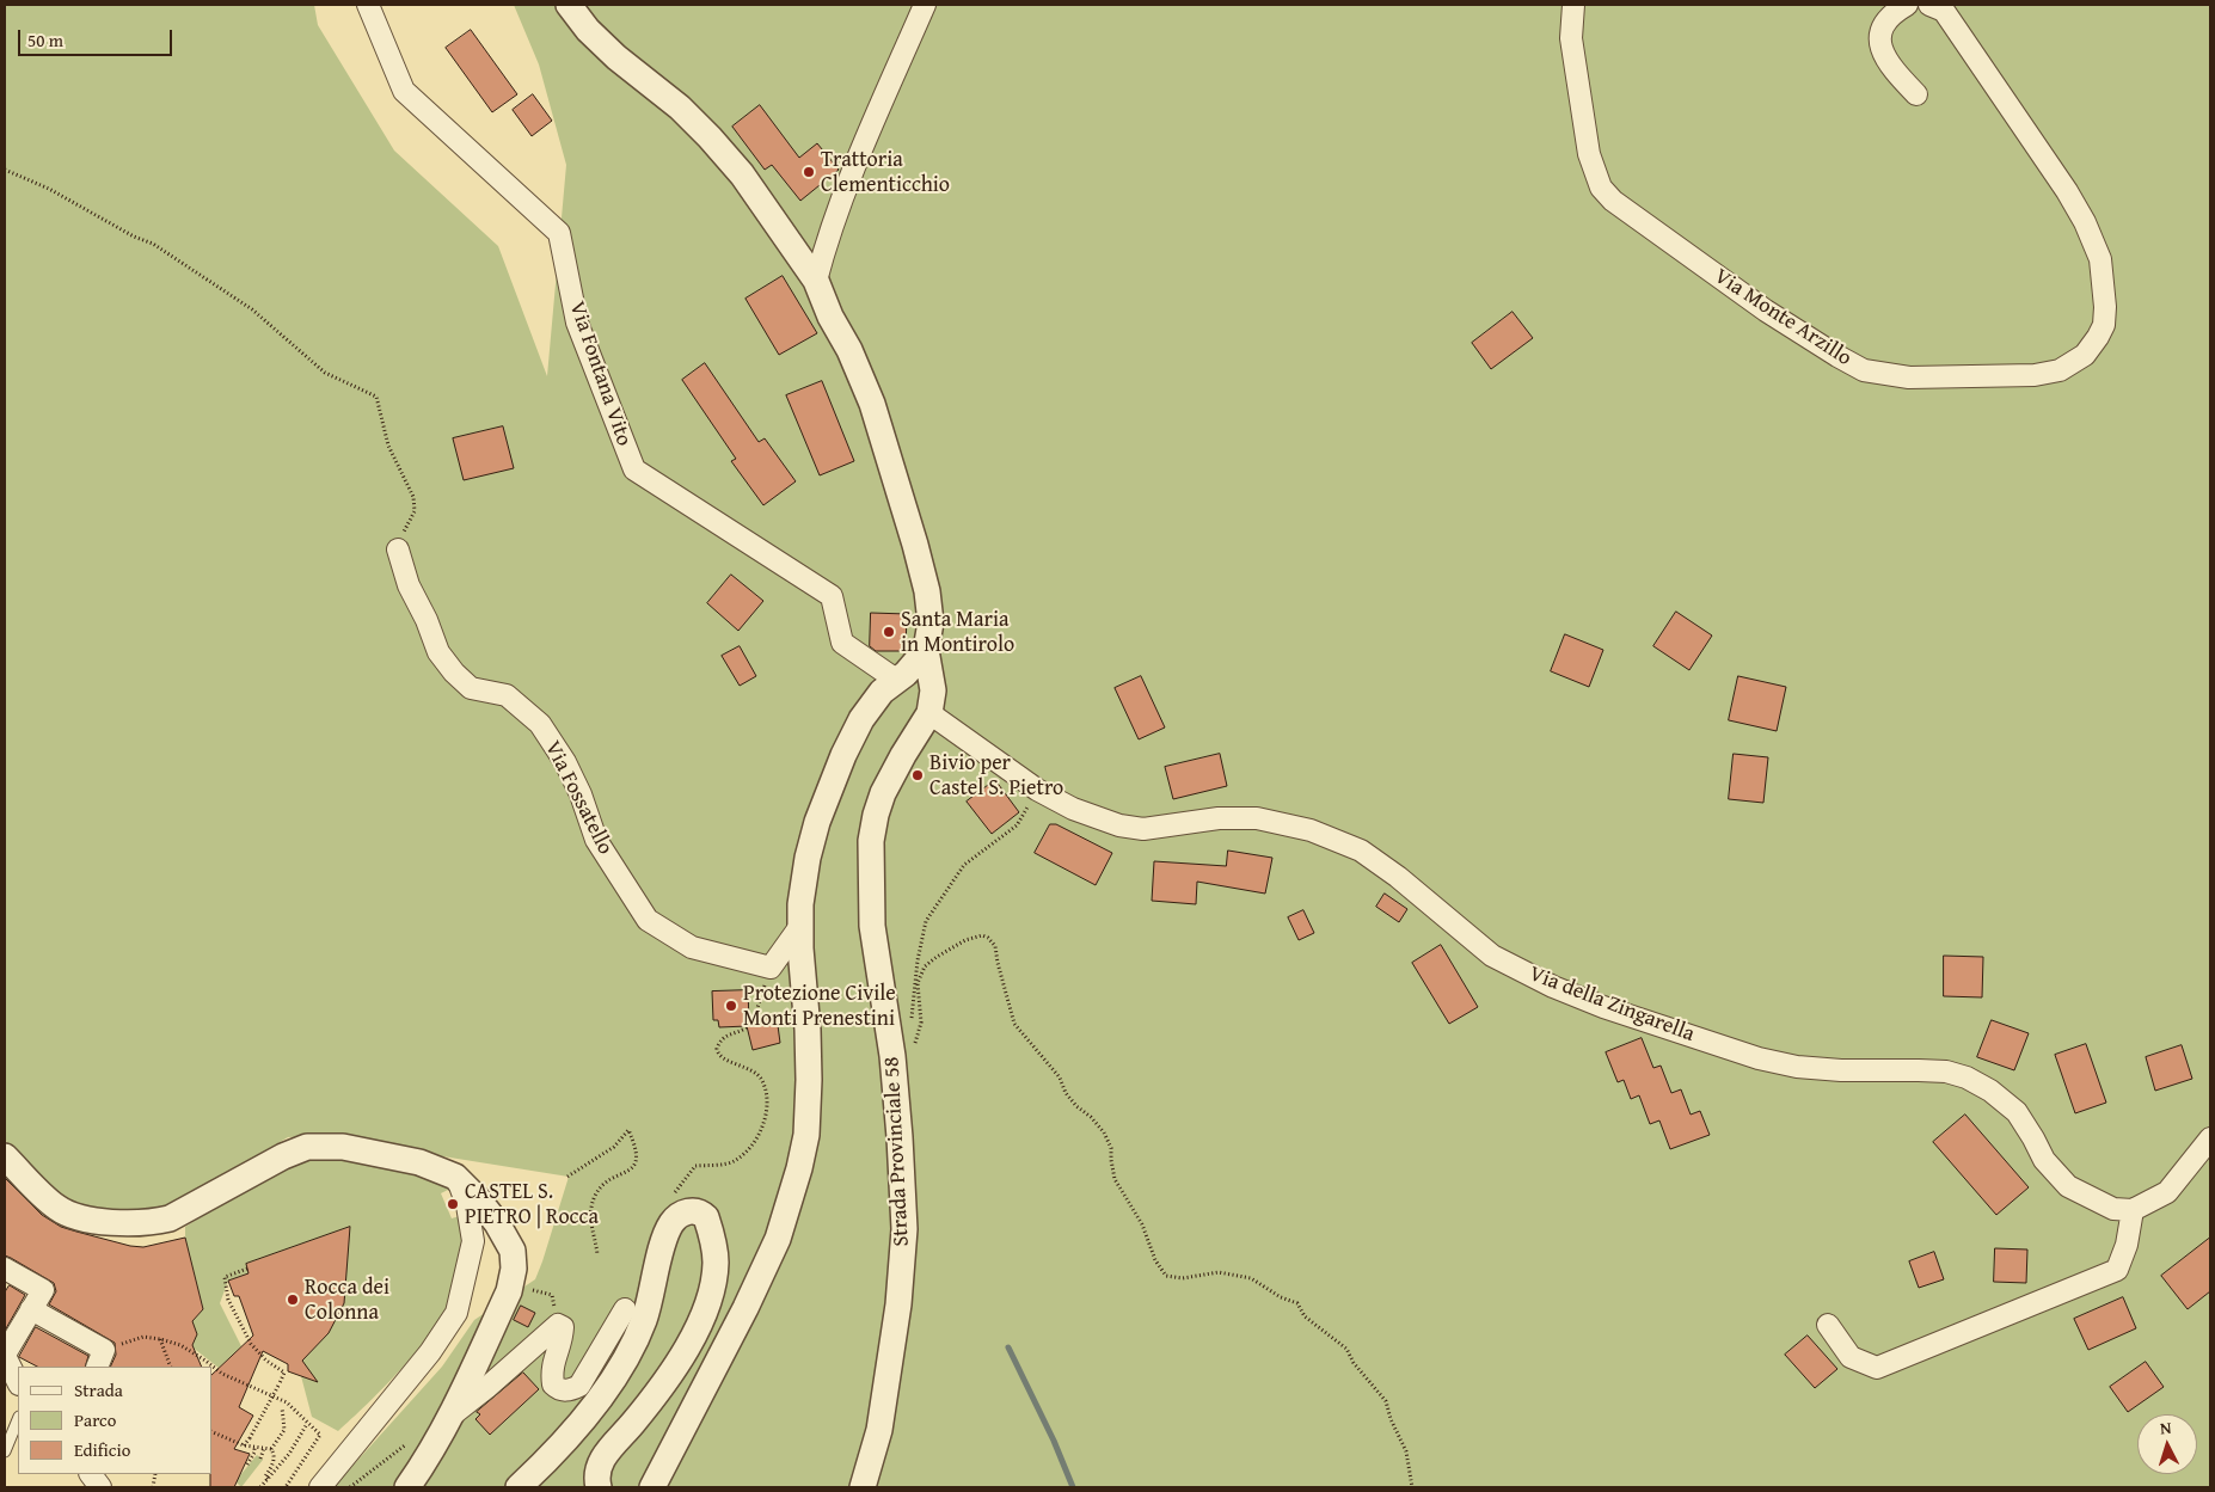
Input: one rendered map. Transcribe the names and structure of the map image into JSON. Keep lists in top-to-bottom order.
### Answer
{
  "streets": {
    "street": [
      "Via Monte Arzillo",
      "Via Fontana Vito",
      "Via Fossatello",
      "Via della Zingarella",
      "Strada Provinciale 58"
    ]
  },
  "crossings": [
    ["Via della Zingarella", "Strada Provinciale 58"]
  ],
  "places": [
    "Trattoria Clementicchio",
    "Santa Maria in Montirolo",
    "Bivio per Castel S. Pietro",
    "Protezione Civile Monti Prenestini",
    "CASTEL S. PIETRO | Rocca",
    "Rocca dei Colonna"
  ],
  "legend": ["Strada", "Parco", "Edificio"],
  "scale_bar": "50 m",
  "north": "top"
}
